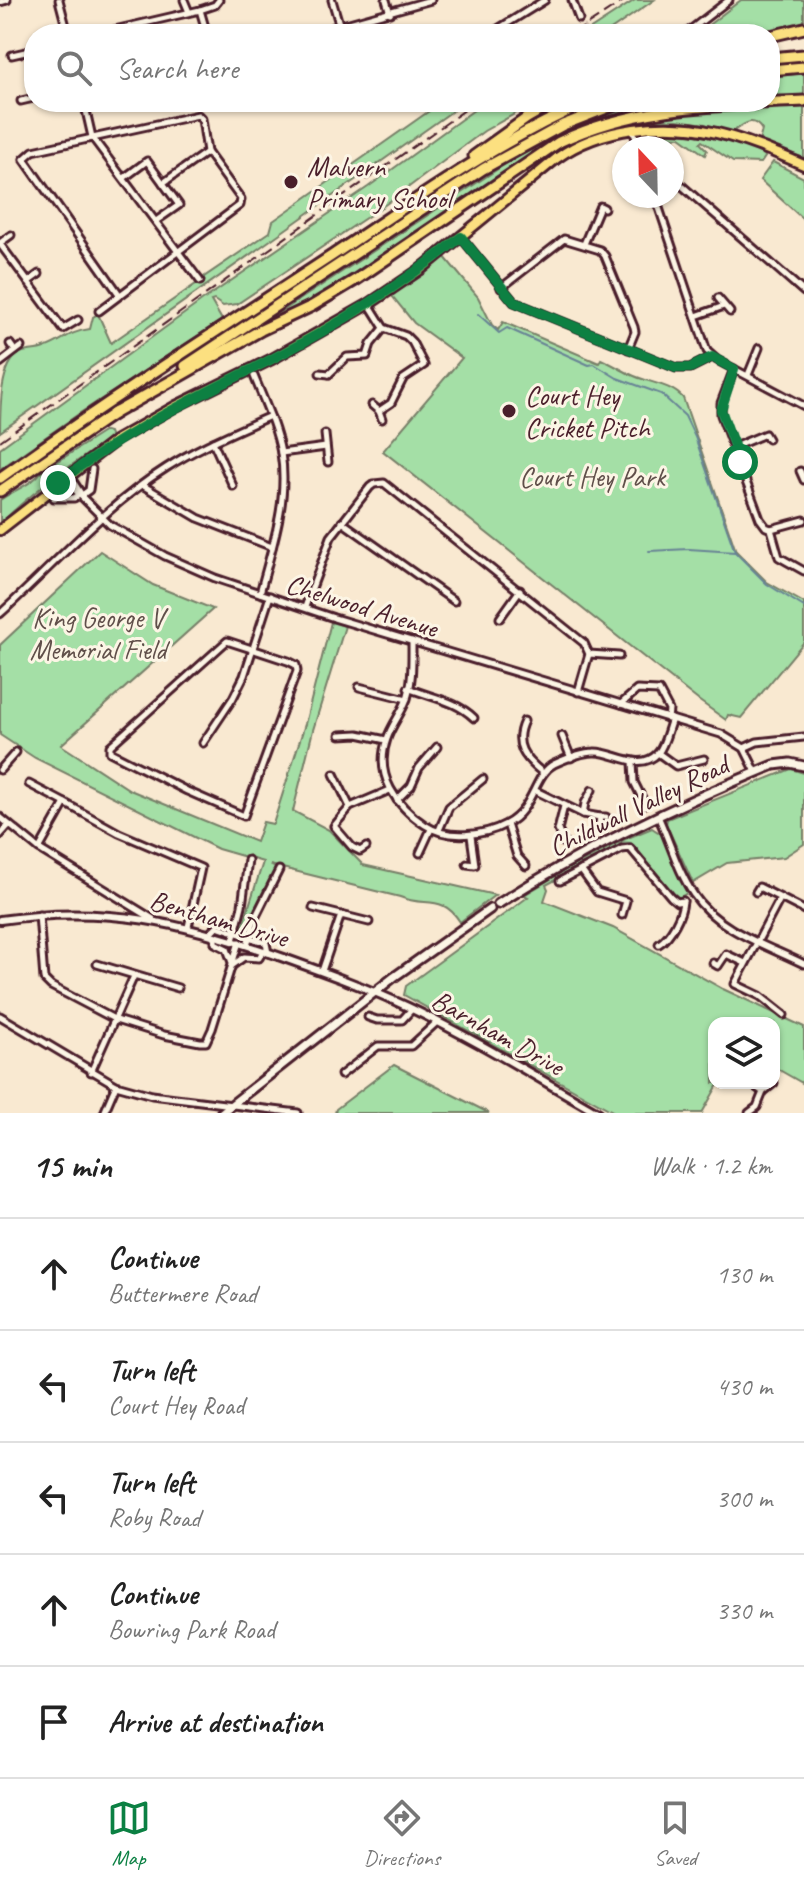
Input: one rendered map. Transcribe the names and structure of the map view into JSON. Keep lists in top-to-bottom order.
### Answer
{
  "streets": {
    "main road": ["Childwall Valley Road"],
    "street": ["Chelwood Avenue", "Bentham Drive", "Barnham Drive"]
  },
  "crossings": [
    ["Bentham Drive", "Barnham Drive"]
  ],
  "parks": ["Court Hey Park", "King George V Memorial Field"],
  "places": ["Malvern Primary School", "Court Hey Cricket Pitch"],
  "north": "top",
  "page": {
    "search": "Search here",
    "heading": ["15 min", "Walk · 1.2 km"],
    "list": [
      ["Continue", "Buttermere Road", "130 m"],
      ["Turn left", "Court Hey Road", "430 m"],
      ["Turn left", "Roby Road", "300 m"],
      ["Continue", "Bowring Park Road", "330 m"],
      "Arrive at destination"
    ],
    "nav": ["Map", "Directions", "Saved"]
  }
}
